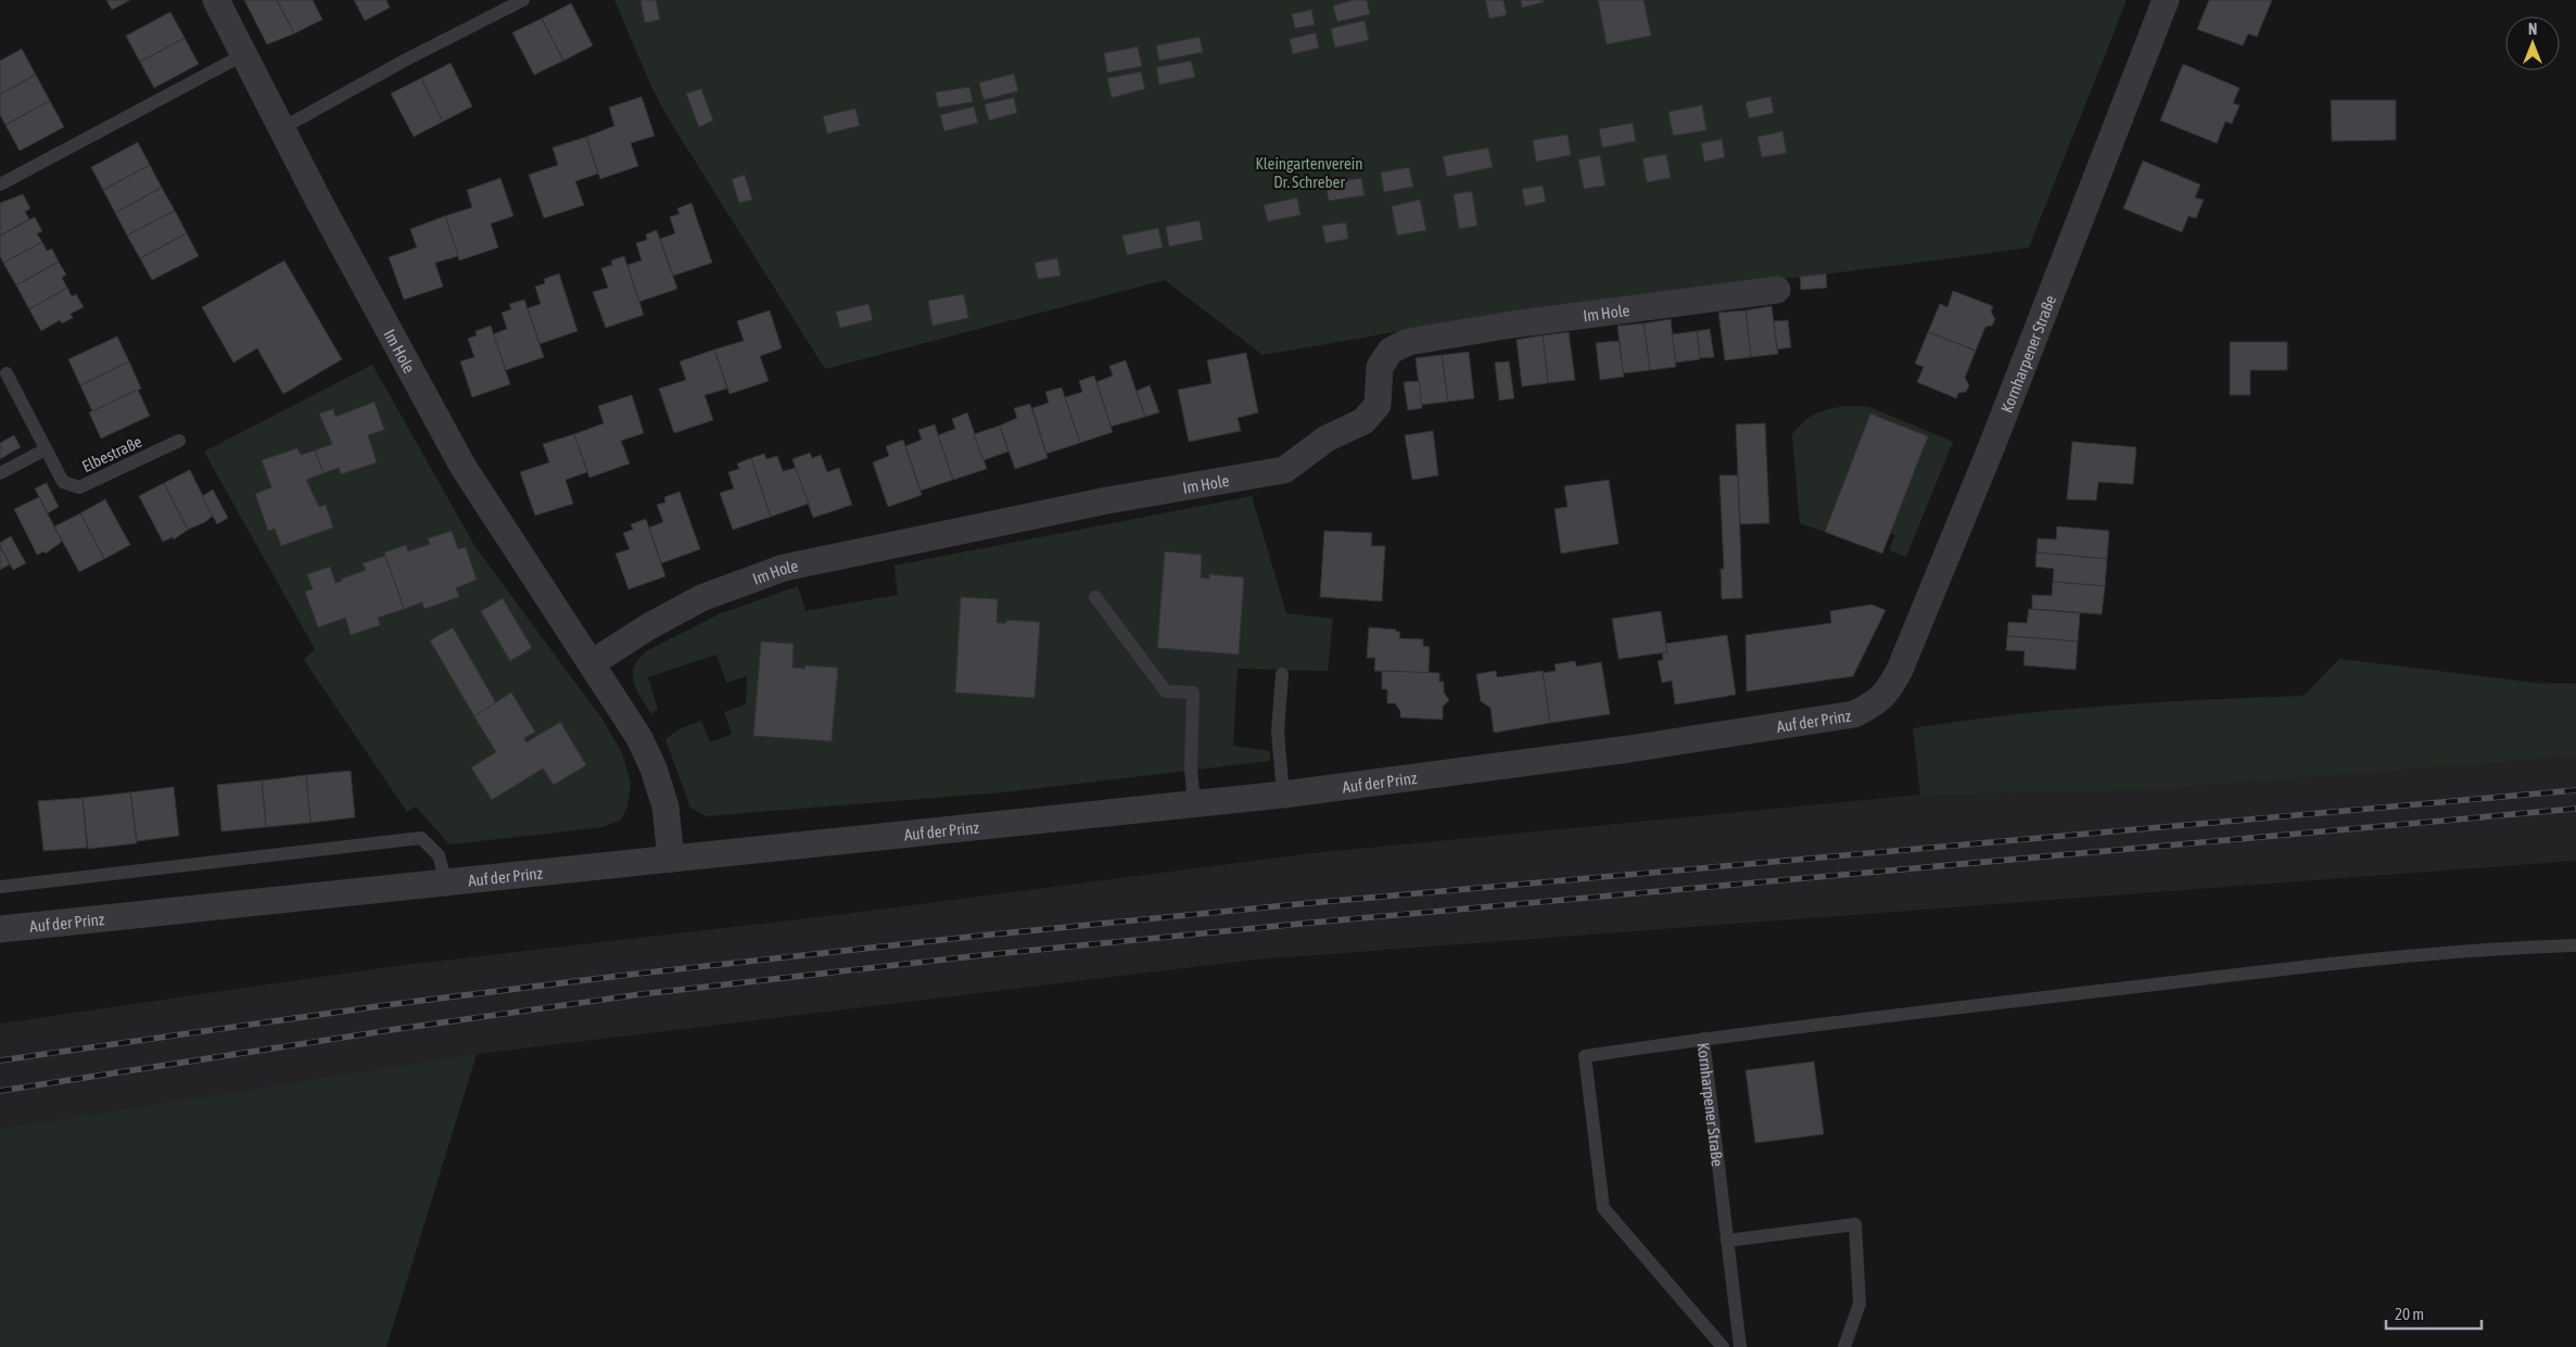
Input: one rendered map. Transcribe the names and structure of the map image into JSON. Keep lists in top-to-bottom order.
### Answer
{
  "streets": {
    "street": ["Im Hole", "Kornharpener Straße", "Auf der Prinz"],
    "lane": ["Elbestraße"]
  },
  "crossings": [
    ["Im Hole", "Auf der Prinz"],
    ["Kornharpener Straße", "Auf der Prinz"]
  ],
  "parks": ["Kleingartenverein Dr. Schreber"],
  "scale_bar": "20 m",
  "north": "top"
}
